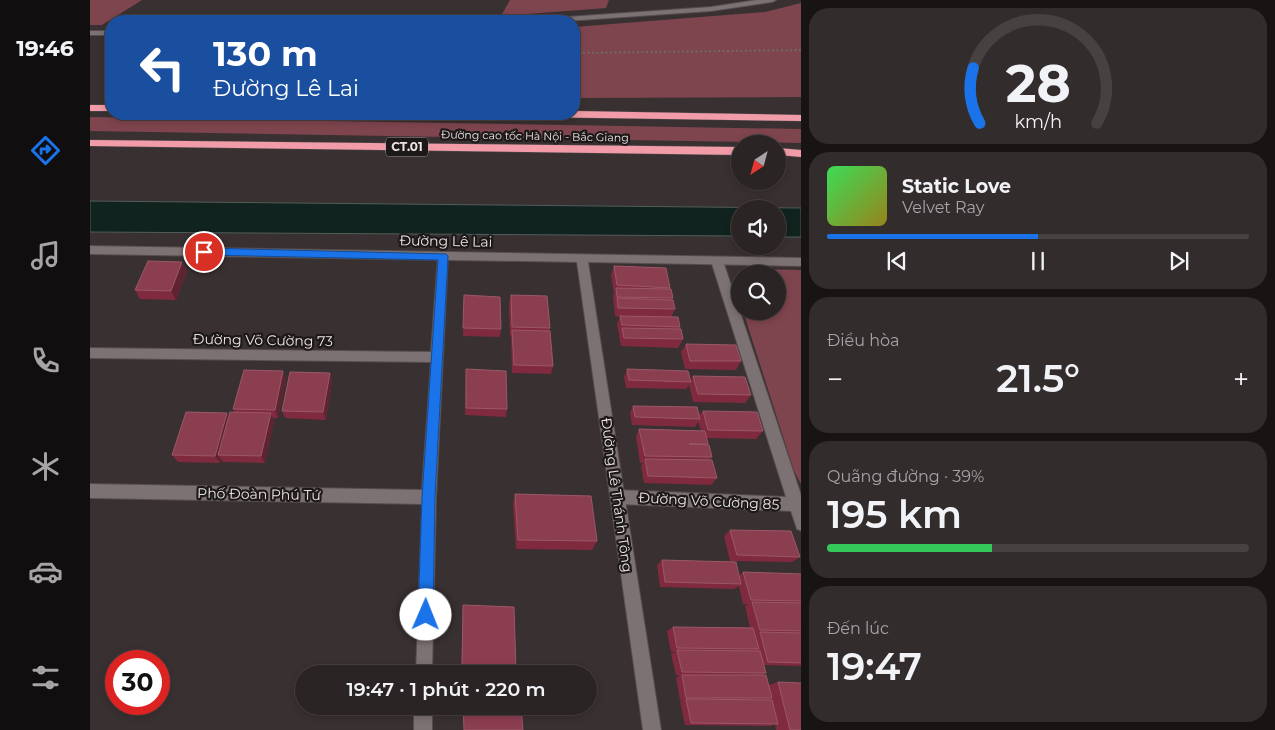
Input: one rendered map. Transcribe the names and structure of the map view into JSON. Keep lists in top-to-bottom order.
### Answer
{
  "streets": {
    "highway": ["Đường cao tốc Hà Nội - Bắc Giang", "CT.01"],
    "street": [
      "Đường Lê Lai",
      "Đường Võ Cường 73",
      "Phố Đoàn Phú Tứ",
      "Đường Lê Thánh Tông",
      "Đường Võ Cường 85"
    ]
  },
  "crossings": [
    ["Đường Lê Lai", "Đường Lê Thánh Tông"],
    ["Đường Lê Thánh Tông", "Đường Võ Cường 85"]
  ],
  "north": "bottom left",
  "page": {
    "tabs": "19:46",
    "turn": ["130 m", "Đường Lê Lai"],
    "song": ["Static Love", "Velvet Ray"],
    "tile": [
      "Điều hòa",
      ["Quãng đường · 39%", "195 km"],
      ["Đến lúc", "19:47"]
    ],
    "heat": ["−", "21.5°", "+"],
    "limit": "30",
    "trip": "19:47 · 1 phút · 220 m",
    "gauge": ["28", "km/h"]
  }
}
